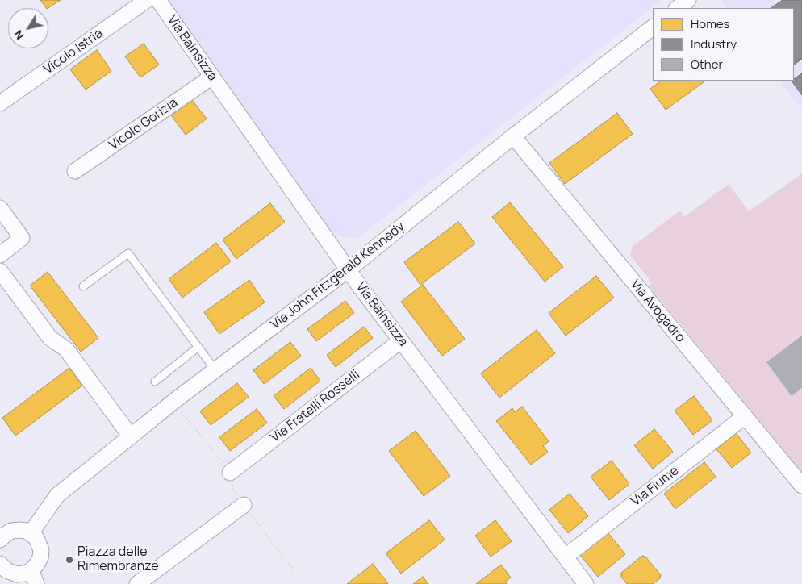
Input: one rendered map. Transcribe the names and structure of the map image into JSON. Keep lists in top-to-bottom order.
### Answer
{
  "streets": {
    "street": [
      "Via Bainsizza",
      "Vicolo Istria",
      "Vicolo Gorizia",
      "Via John Fitzgerald Kennedy",
      "Via Avogadro",
      "Via Fratelli Rosselli",
      "Via Fiume"
    ]
  },
  "crossings": [
    ["Via Bainsizza", "Vicolo Gorizia"],
    ["Via Bainsizza", "Via John Fitzgerald Kennedy"],
    ["Via Bainsizza", "Via Fratelli Rosselli"],
    ["Via Bainsizza", "Via Fiume"],
    ["Via John Fitzgerald Kennedy", "Via Avogadro"],
    ["Via Avogadro", "Via Fiume"]
  ],
  "places": ["Piazza delle Rimembranze"],
  "legend": ["Homes", "Industry", "Other"],
  "north": "bottom left"
}
